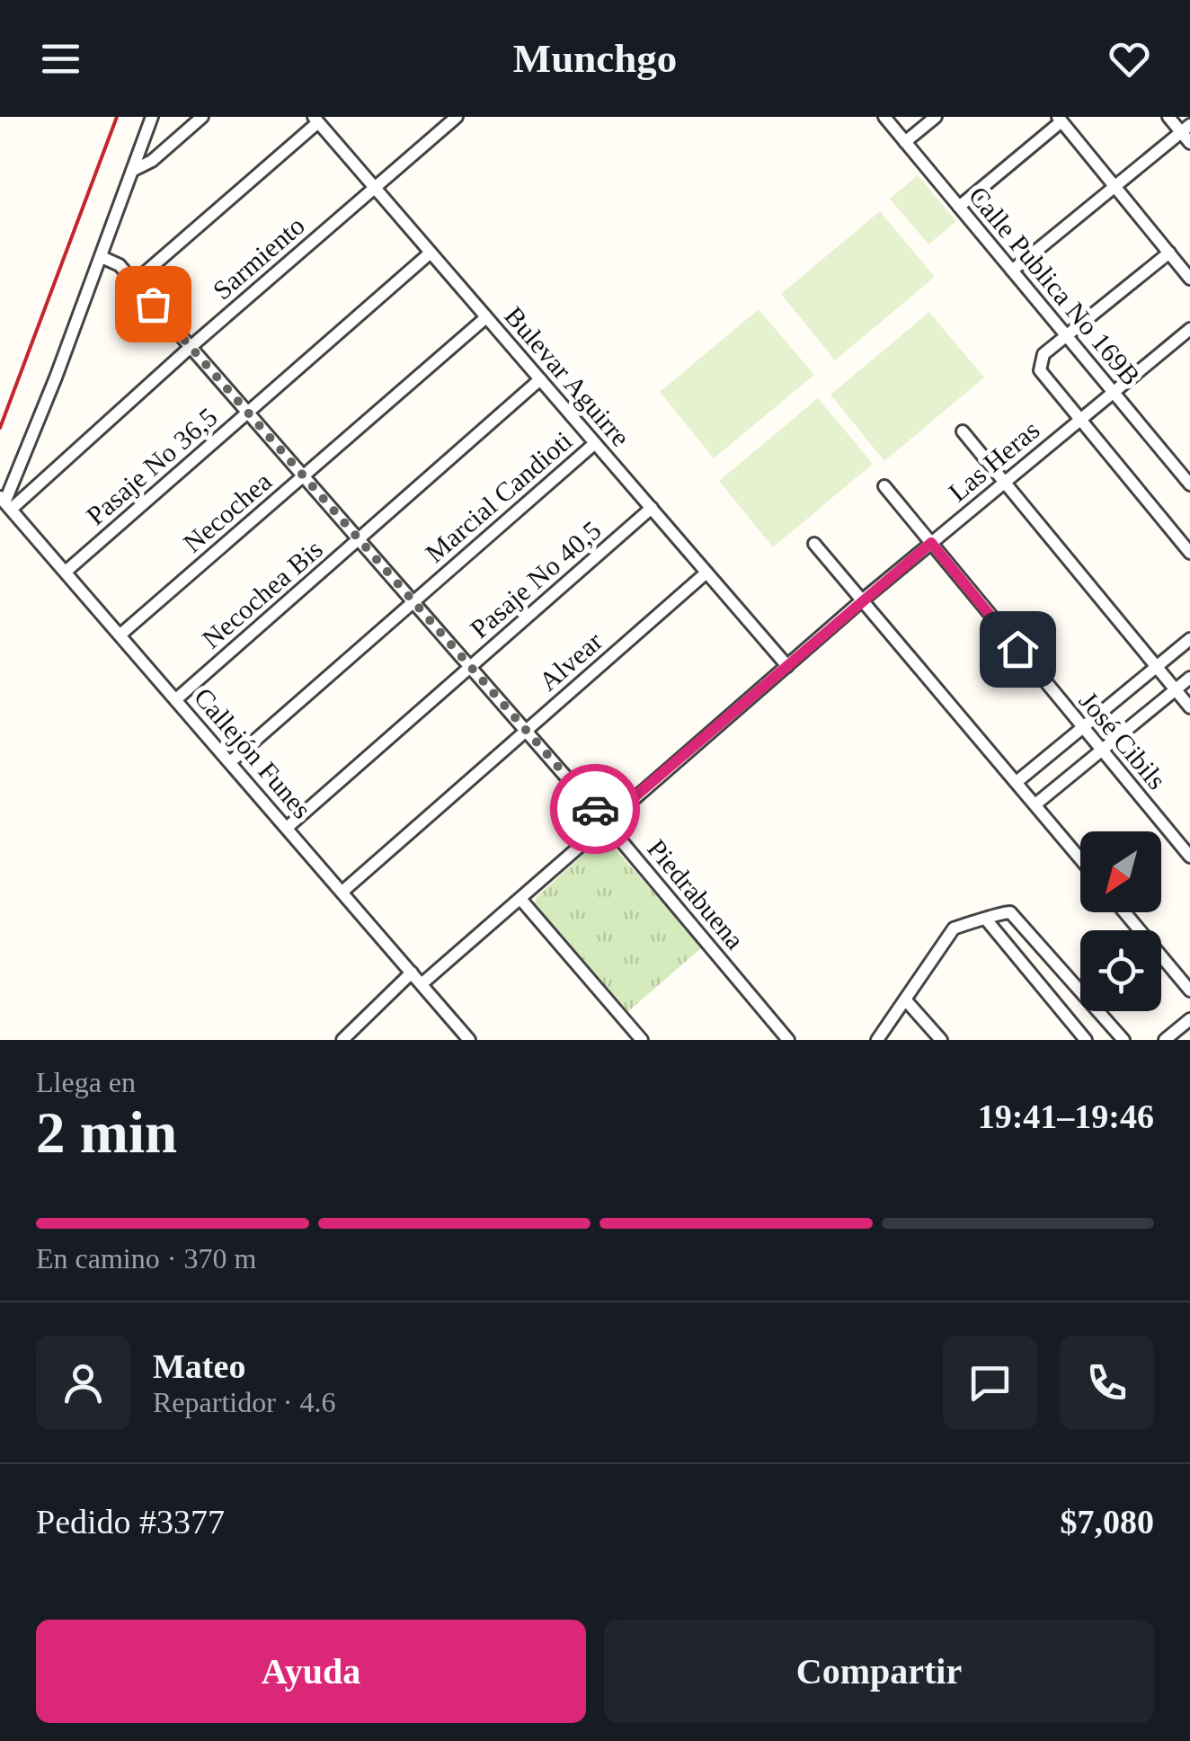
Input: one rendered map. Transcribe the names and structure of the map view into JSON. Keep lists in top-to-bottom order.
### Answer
{
  "streets": {
    "street": [
      "Sarmiento",
      "Calle Publica No 169B",
      "Bulevar Aguirre",
      "Las Heras",
      "Pasaje No 36,5",
      "Marcial Candioti",
      "Necochea",
      "Pasaje No 40,5",
      "Necochea Bis",
      "Alvear",
      "José Cibils",
      "Callejón Funes",
      "Piedrabuena"
    ]
  },
  "crossings": [
    ["Sarmiento", "Bulevar Aguirre"],
    ["Sarmiento", "Callejón Funes"],
    ["Sarmiento", "Piedrabuena"],
    ["Calle Publica No 169B", "Las Heras"],
    ["Bulevar Aguirre", "Las Heras"],
    ["Bulevar Aguirre", "Pasaje No 36,5"],
    ["Bulevar Aguirre", "Marcial Candioti"],
    ["Bulevar Aguirre", "Necochea"],
    ["Bulevar Aguirre", "Pasaje No 40,5"],
    ["Bulevar Aguirre", "Necochea Bis"],
    ["Bulevar Aguirre", "Alvear"],
    ["Las Heras", "José Cibils"],
    ["Las Heras", "Callejón Funes"],
    ["Las Heras", "Piedrabuena"],
    ["Pasaje No 36,5", "Callejón Funes"],
    ["Pasaje No 36,5", "Piedrabuena"],
    ["Marcial Candioti", "Callejón Funes"],
    ["Marcial Candioti", "Piedrabuena"],
    ["Necochea", "Callejón Funes"],
    ["Necochea", "Piedrabuena"],
    ["Pasaje No 40,5", "Callejón Funes"],
    ["Pasaje No 40,5", "Piedrabuena"],
    ["Necochea Bis", "Callejón Funes"],
    ["Necochea Bis", "Piedrabuena"],
    ["Alvear", "Callejón Funes"],
    ["Alvear", "Piedrabuena"]
  ],
  "north": "bottom left",
  "page": {
    "header": "Munchgo",
    "heading": ["2 min", "Llega en", "19:41–19:46"],
    "panel": [
      "Mateo",
      "Repartidor · 4.6",
      "Pedido #3377",
      "$7,080"
    ],
    "bar": "En camino · 370 m",
    "buttons": ["Ayuda", "Compartir"]
  }
}
